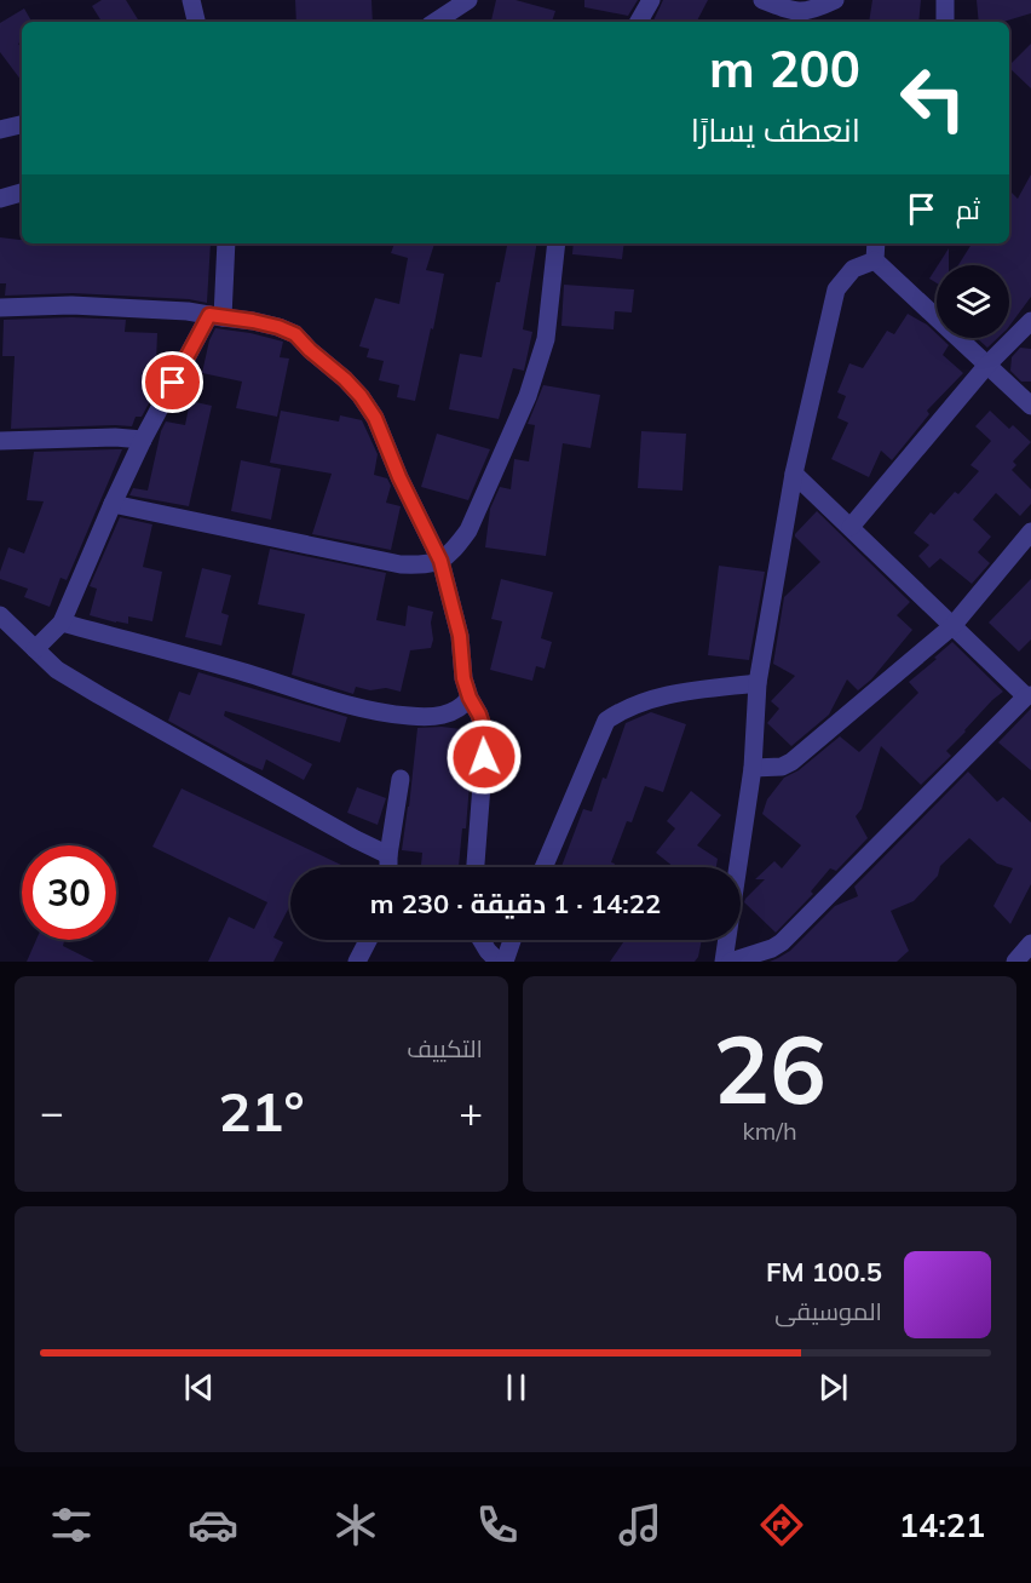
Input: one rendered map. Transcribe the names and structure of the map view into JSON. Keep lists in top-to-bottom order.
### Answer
{
  "page": {
    "turn": ["200 m", "انعطف يسارًا"],
    "then": "ثم",
    "limit": "30",
    "trip": "14:22 · 1 دقيقة · 230 m",
    "tile": [
      ["26", "km/h"],
      "التكييف"
    ],
    "heat": ["−", "21°", "+"],
    "song": ["100.5 FM", "الموسيقى"],
    "tabs": "14:21"
  }
}
